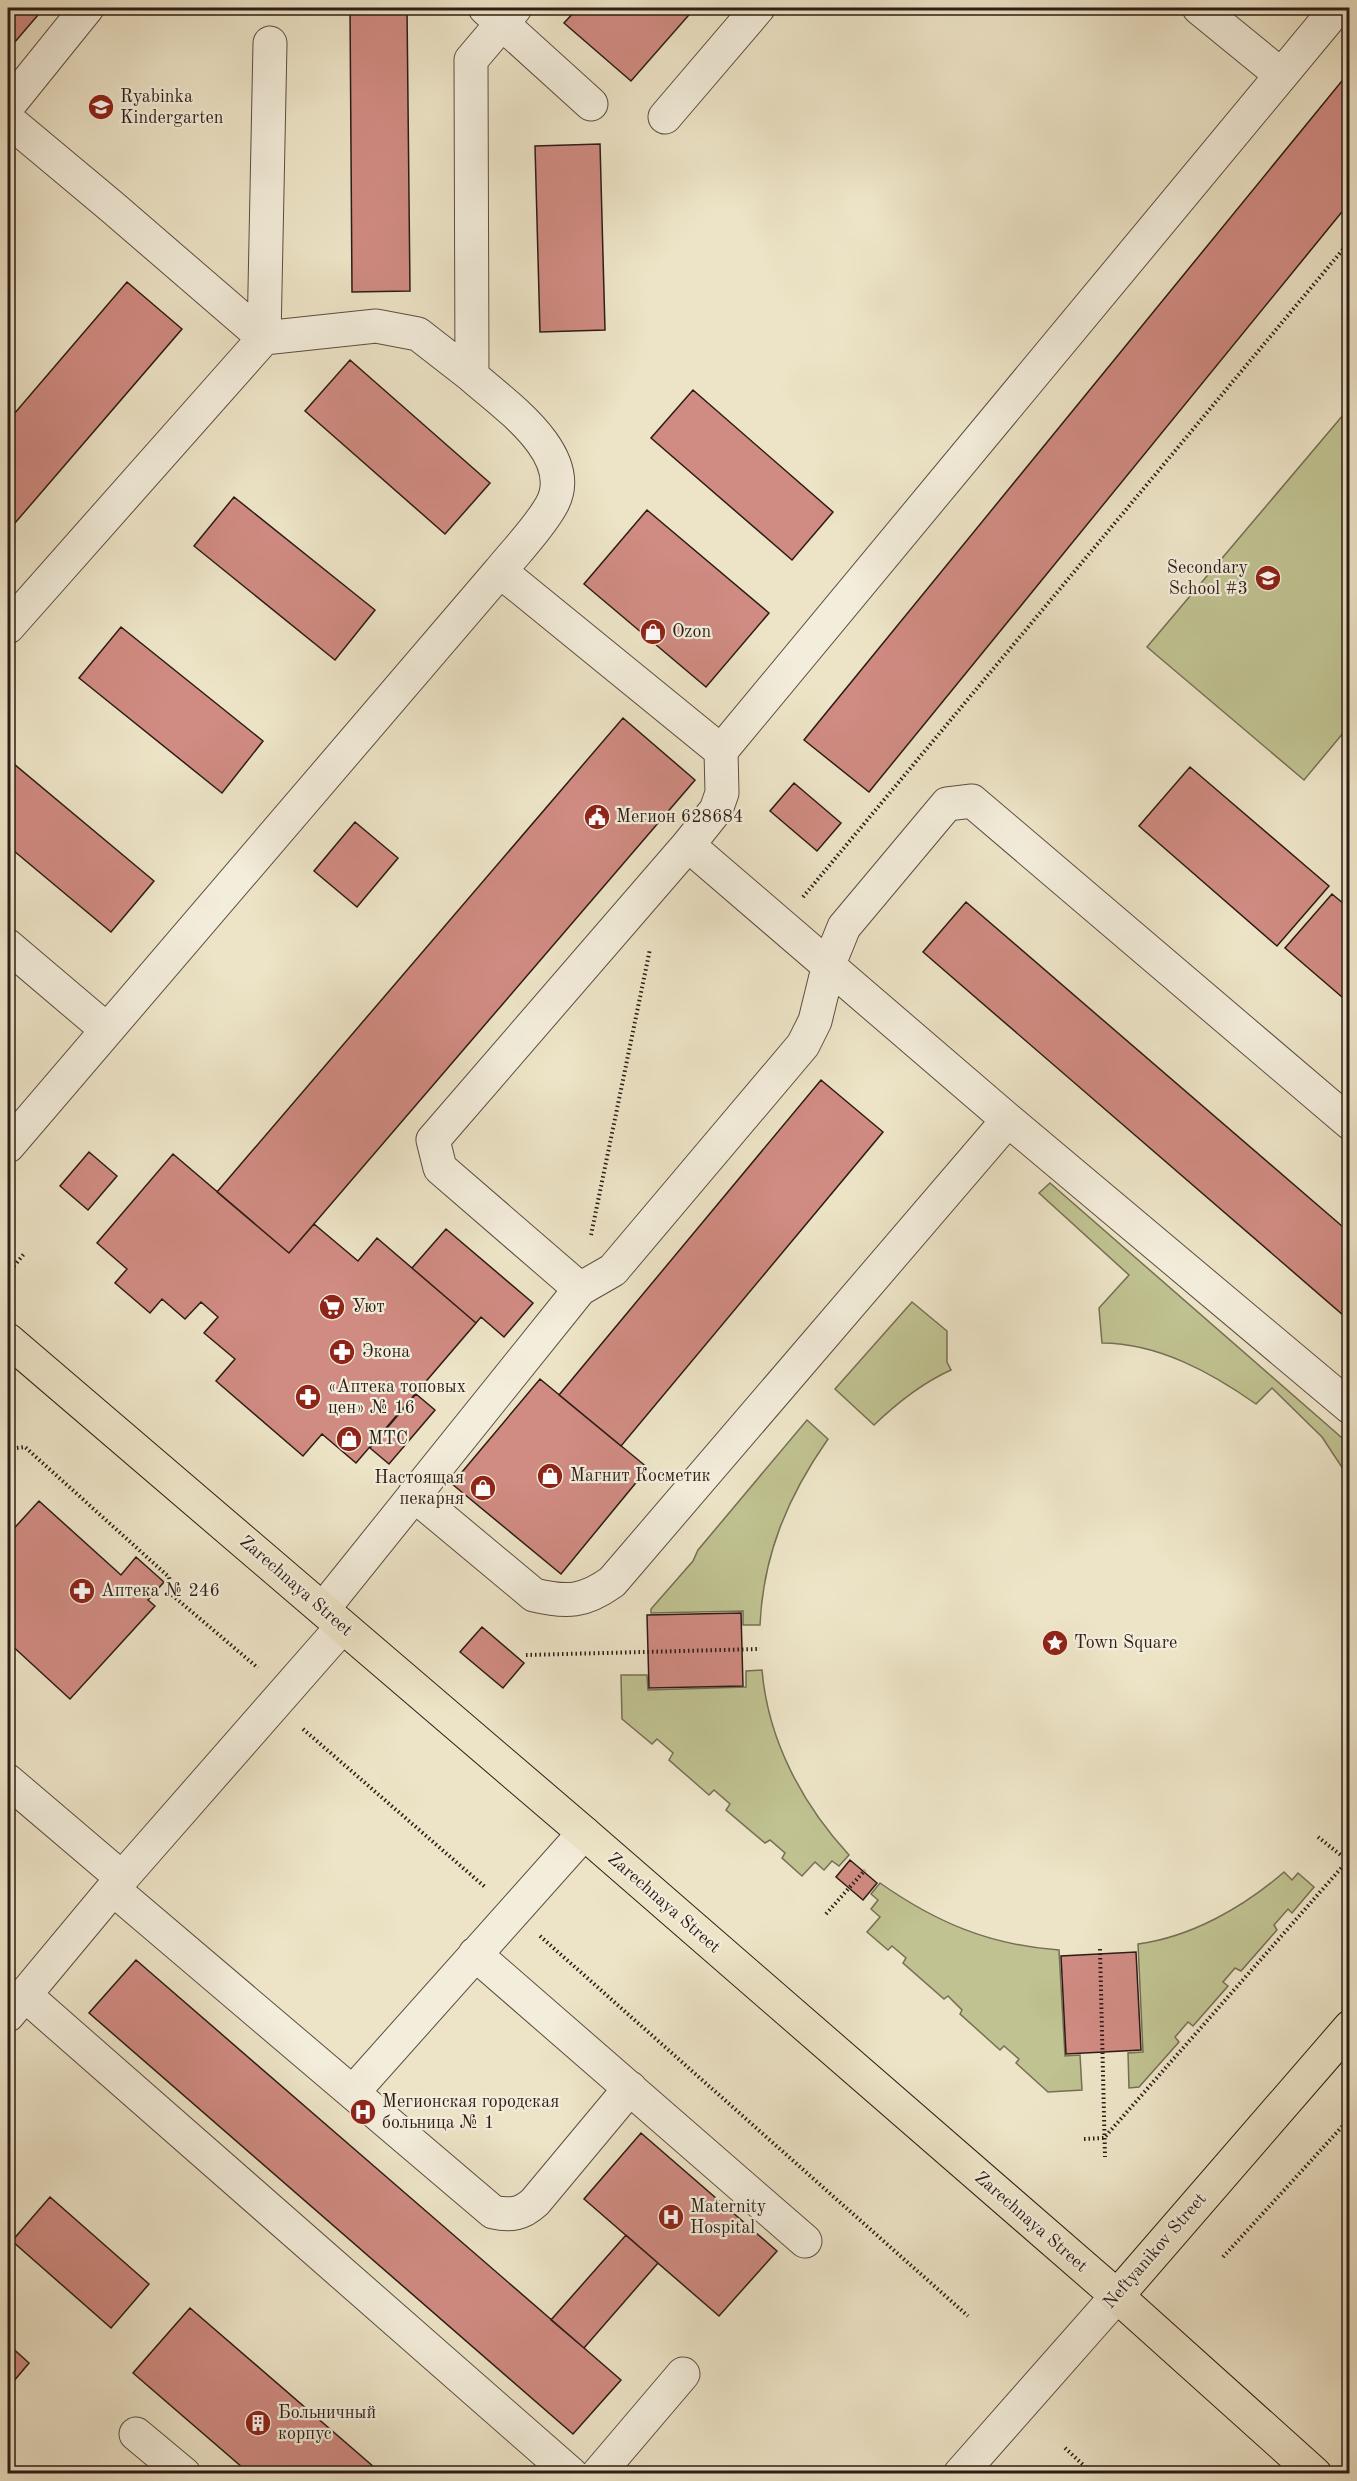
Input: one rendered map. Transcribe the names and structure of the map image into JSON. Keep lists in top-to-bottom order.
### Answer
{
  "streets": {
    "main road": ["Zarechnaya Street", "Neftyanikov Street"]
  },
  "crossings": [
    ["Zarechnaya Street", "Neftyanikov Street"]
  ],
  "places": {
    "school or university": ["Ryabinka Kindergarten", "Secondary School #3"],
    "shop": [
      "Ozon",
      "МТС",
      "Магнит Косметик",
      "Настоящая пекарня"
    ],
    "public building": ["Мегион 628684"],
    "supermarket": ["Уют"],
    "pharmacy": ["Экона", "«Аптека топовых цен» № 16", "Аптека № 246"],
    "place": ["Town Square"],
    "hospital": ["Мегионская городская больница № 1", "Maternity Hospital"],
    "building": ["Больничный корпус"]
  }
}
